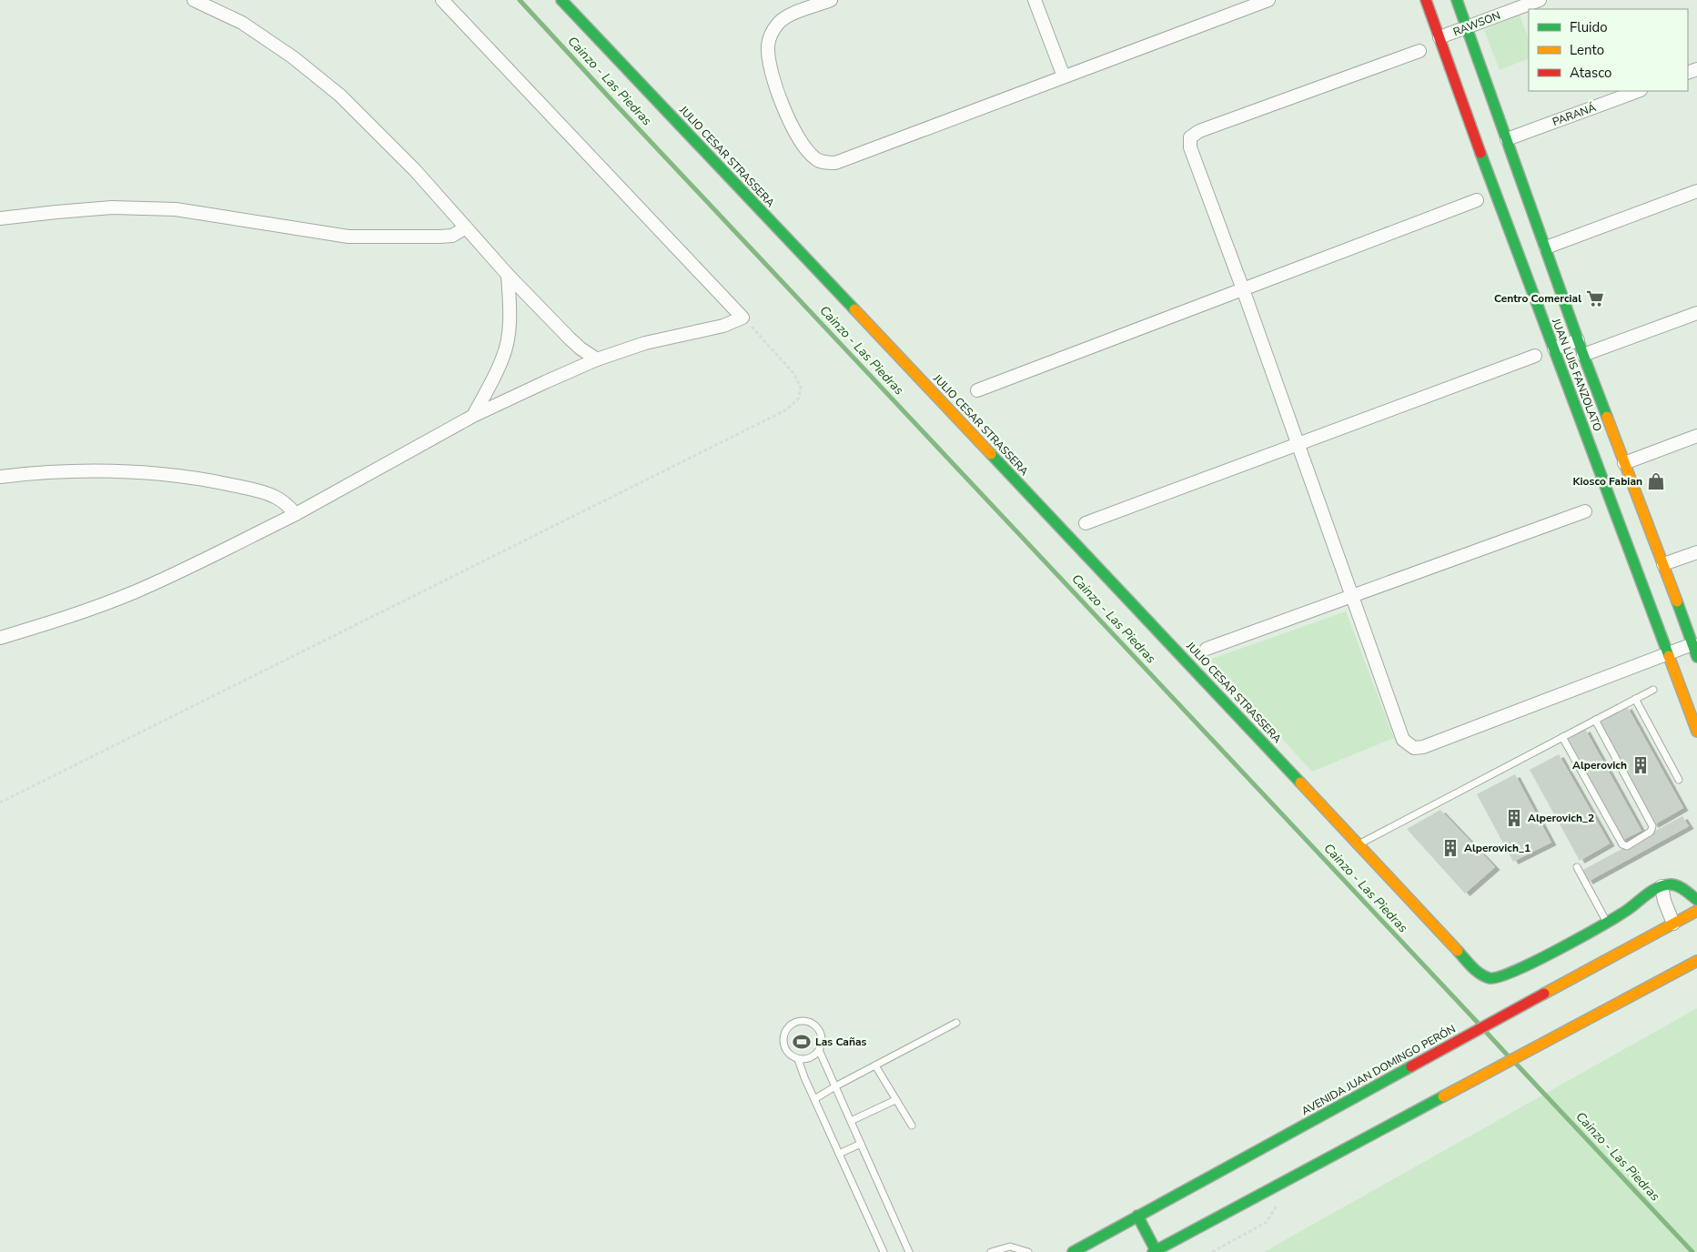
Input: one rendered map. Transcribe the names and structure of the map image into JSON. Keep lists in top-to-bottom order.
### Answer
{
  "streets": {
    "street": [
      "RAWSON",
      "PARANÁ",
      "JULIO CESAR STRASSERA",
      "JUAN LUIS FANZOLATO",
      "AVENIDA JUAN DOMINGO PERÓN"
    ]
  },
  "crossings": [
    ["RAWSON", "JUAN LUIS FANZOLATO"],
    ["PARANÁ", "JUAN LUIS FANZOLATO"]
  ],
  "water": ["Cainzo - Las Piedras"],
  "places": {
    "supermarket": ["Centro Comercial"],
    "shop": ["Kiosco Fabian"],
    "building": ["Alperovich", "Alperovich_2", "Alperovich_1"],
    "sports": ["Las Cañas"]
  },
  "legend": ["Fluido", "Lento", "Atasco"]
}
